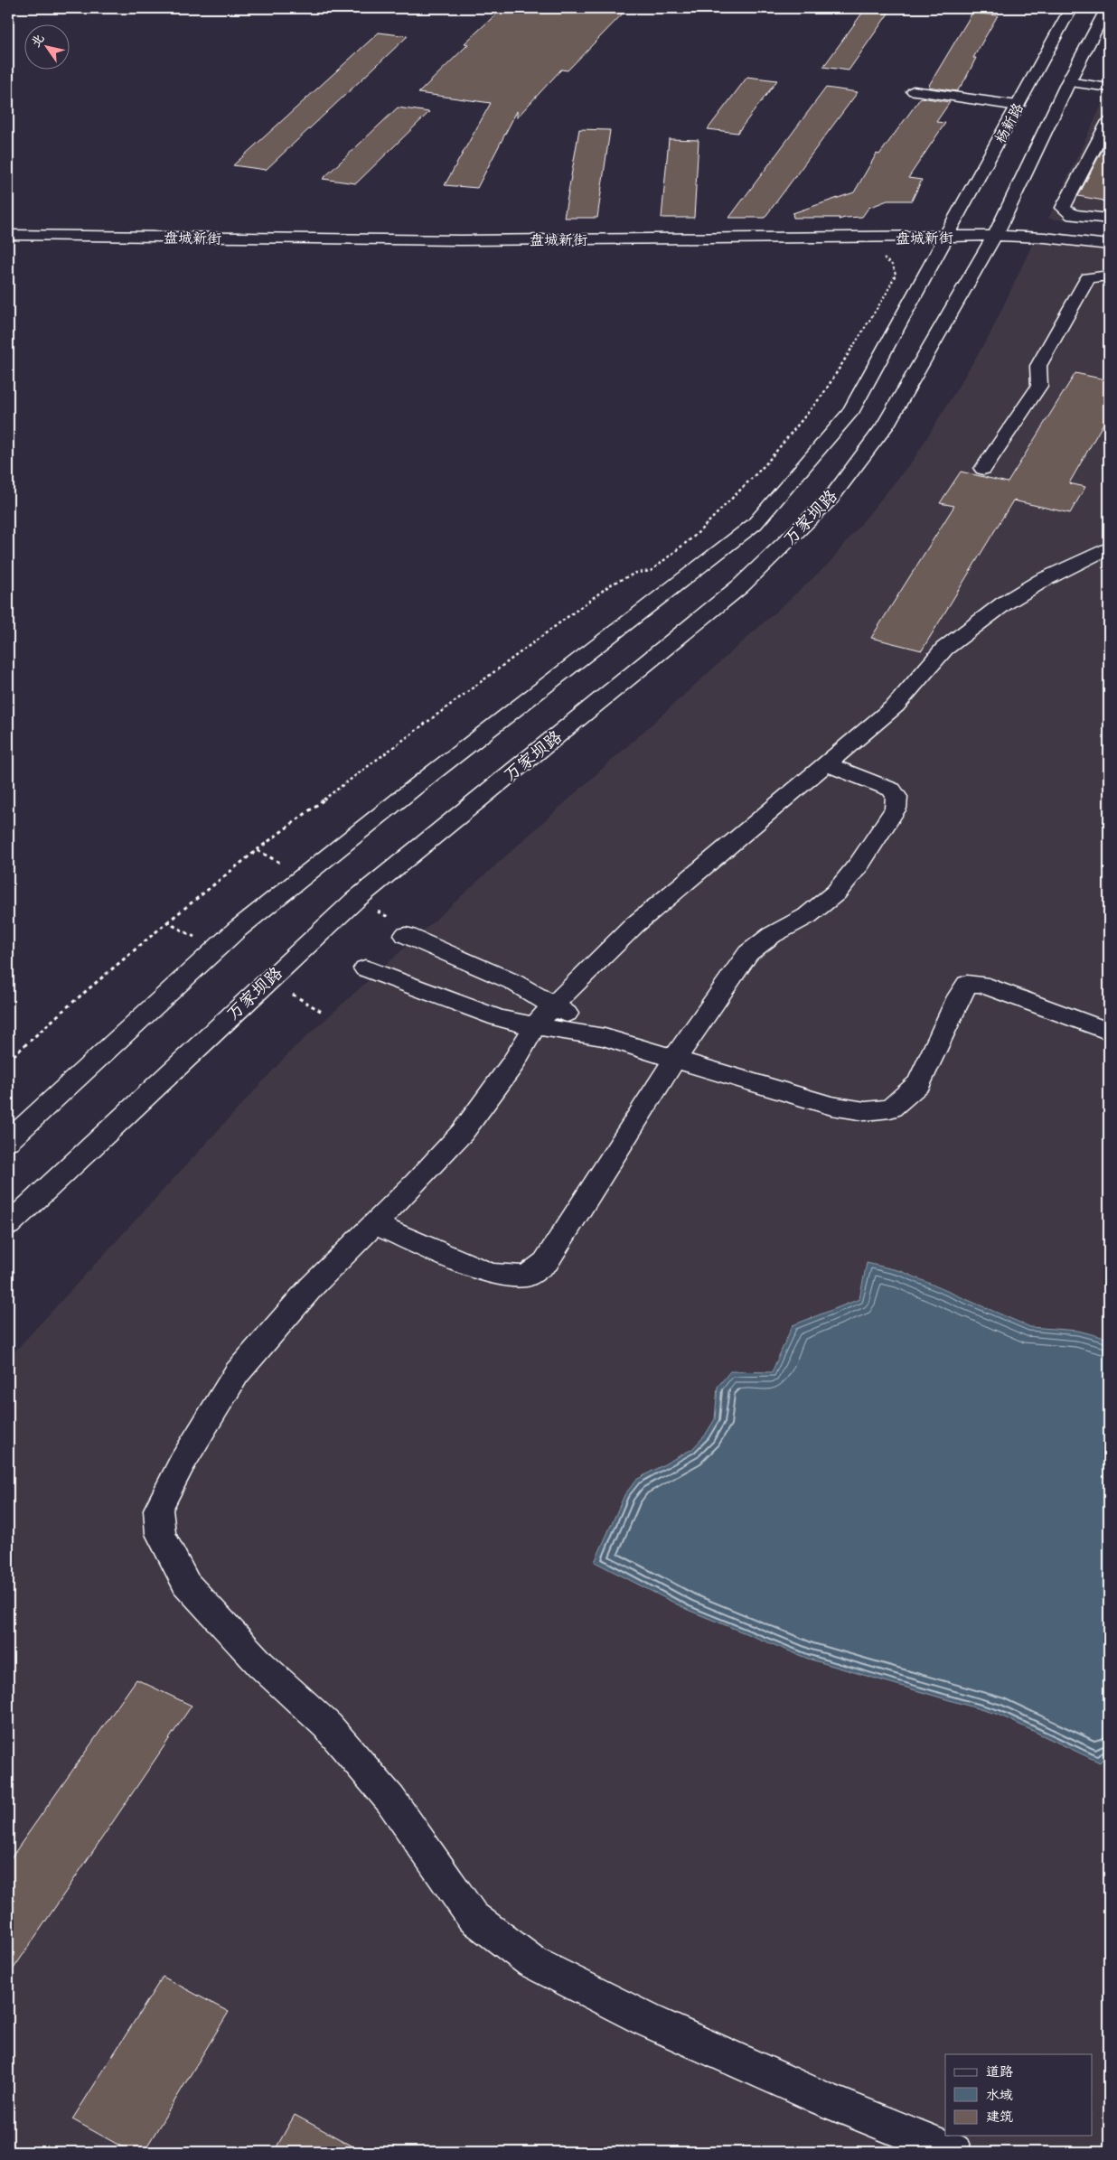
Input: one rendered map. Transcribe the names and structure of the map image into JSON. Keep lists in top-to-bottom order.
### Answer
{
  "streets": {
    "main road": ["杨新路", "盘城新街", "万家坝路"]
  },
  "crossings": [
    ["杨新路", "盘城新街"],
    ["杨新路", "万家坝路"],
    ["盘城新街", "万家坝路"]
  ],
  "legend": ["道路", "水域", "建筑"],
  "north": "top left"
}
